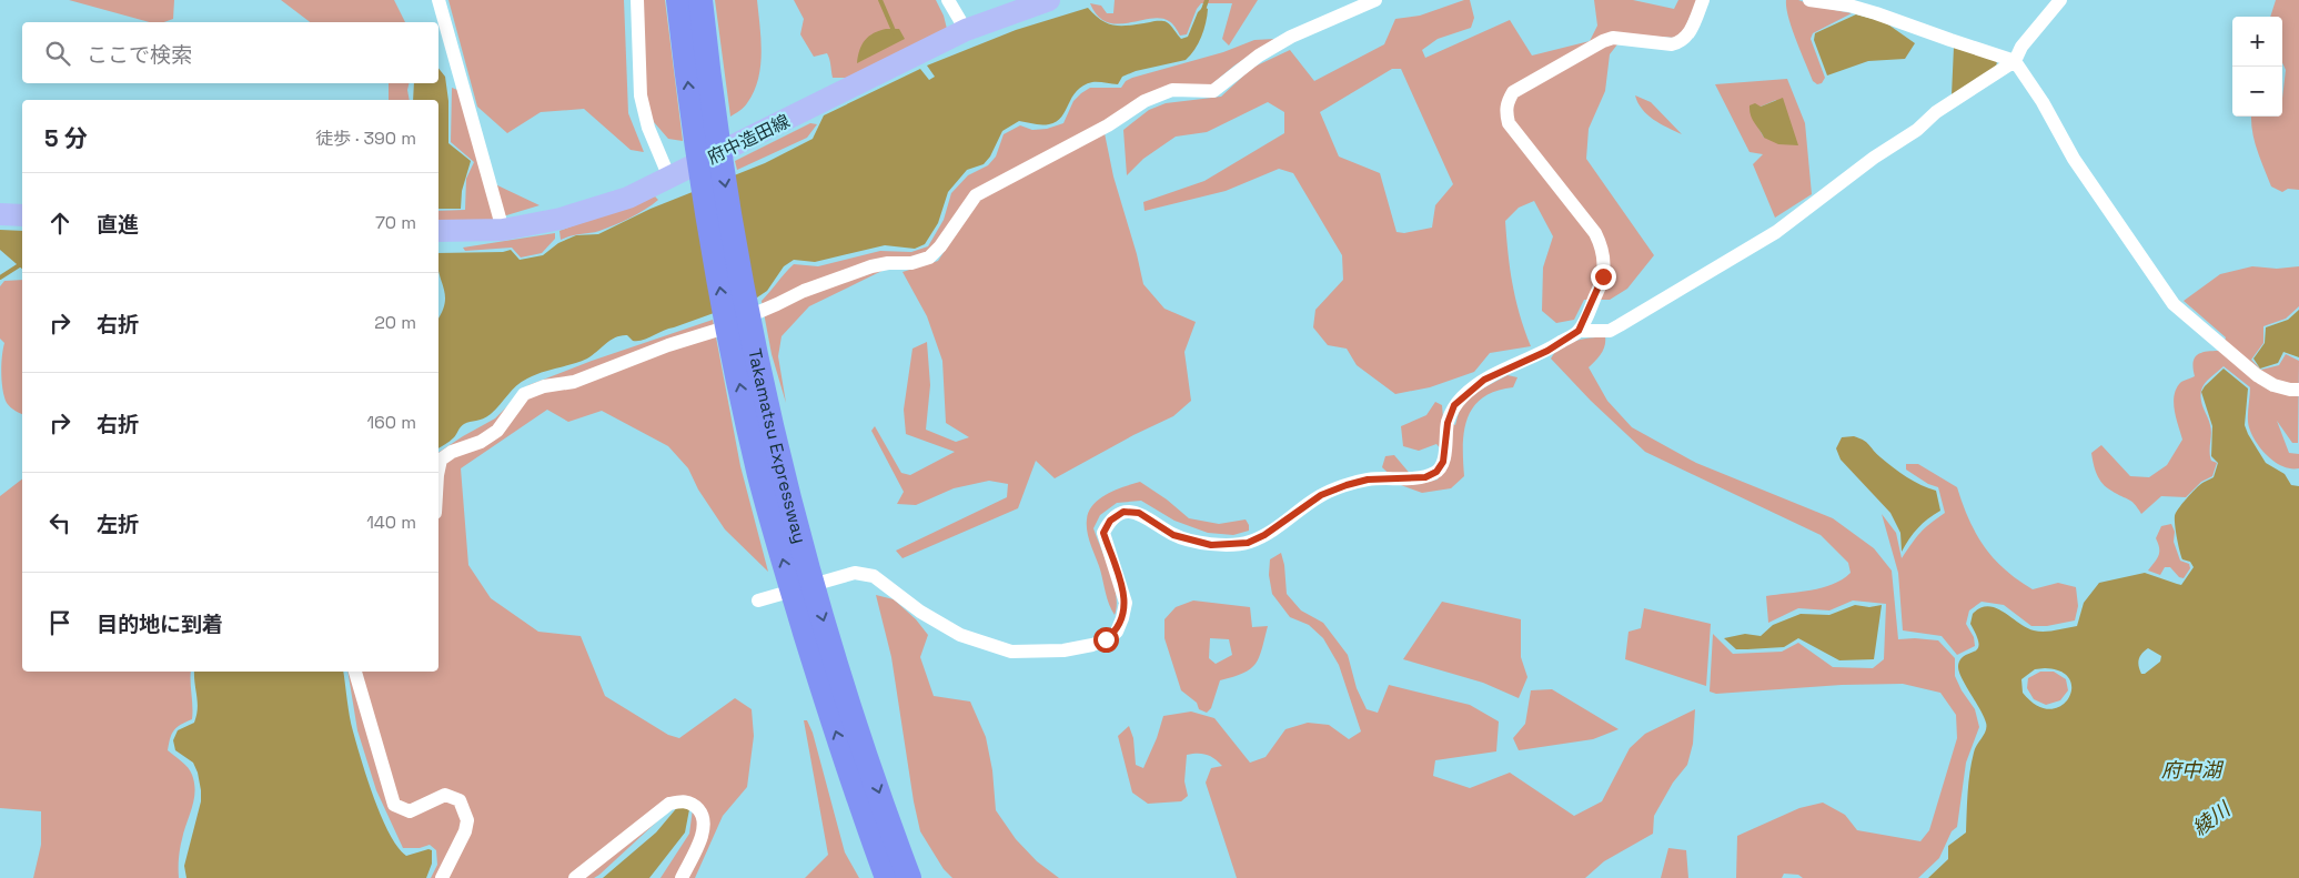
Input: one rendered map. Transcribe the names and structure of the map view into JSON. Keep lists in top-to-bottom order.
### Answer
{
  "streets": {
    "highway": ["Takamatsu Expressway"],
    "main road": ["府中造田線"]
  },
  "water": ["府中湖", "綾川"],
  "page": {
    "map_buttons": ["+", "−"],
    "search": "ここで検索",
    "heading": ["5 分", "徒歩 · 390 m"],
    "list": [
      ["直進", "70 m"],
      ["右折", "20 m"],
      ["右折", "160 m"],
      ["左折", "140 m"],
      "目的地に到着"
    ]
  }
}
